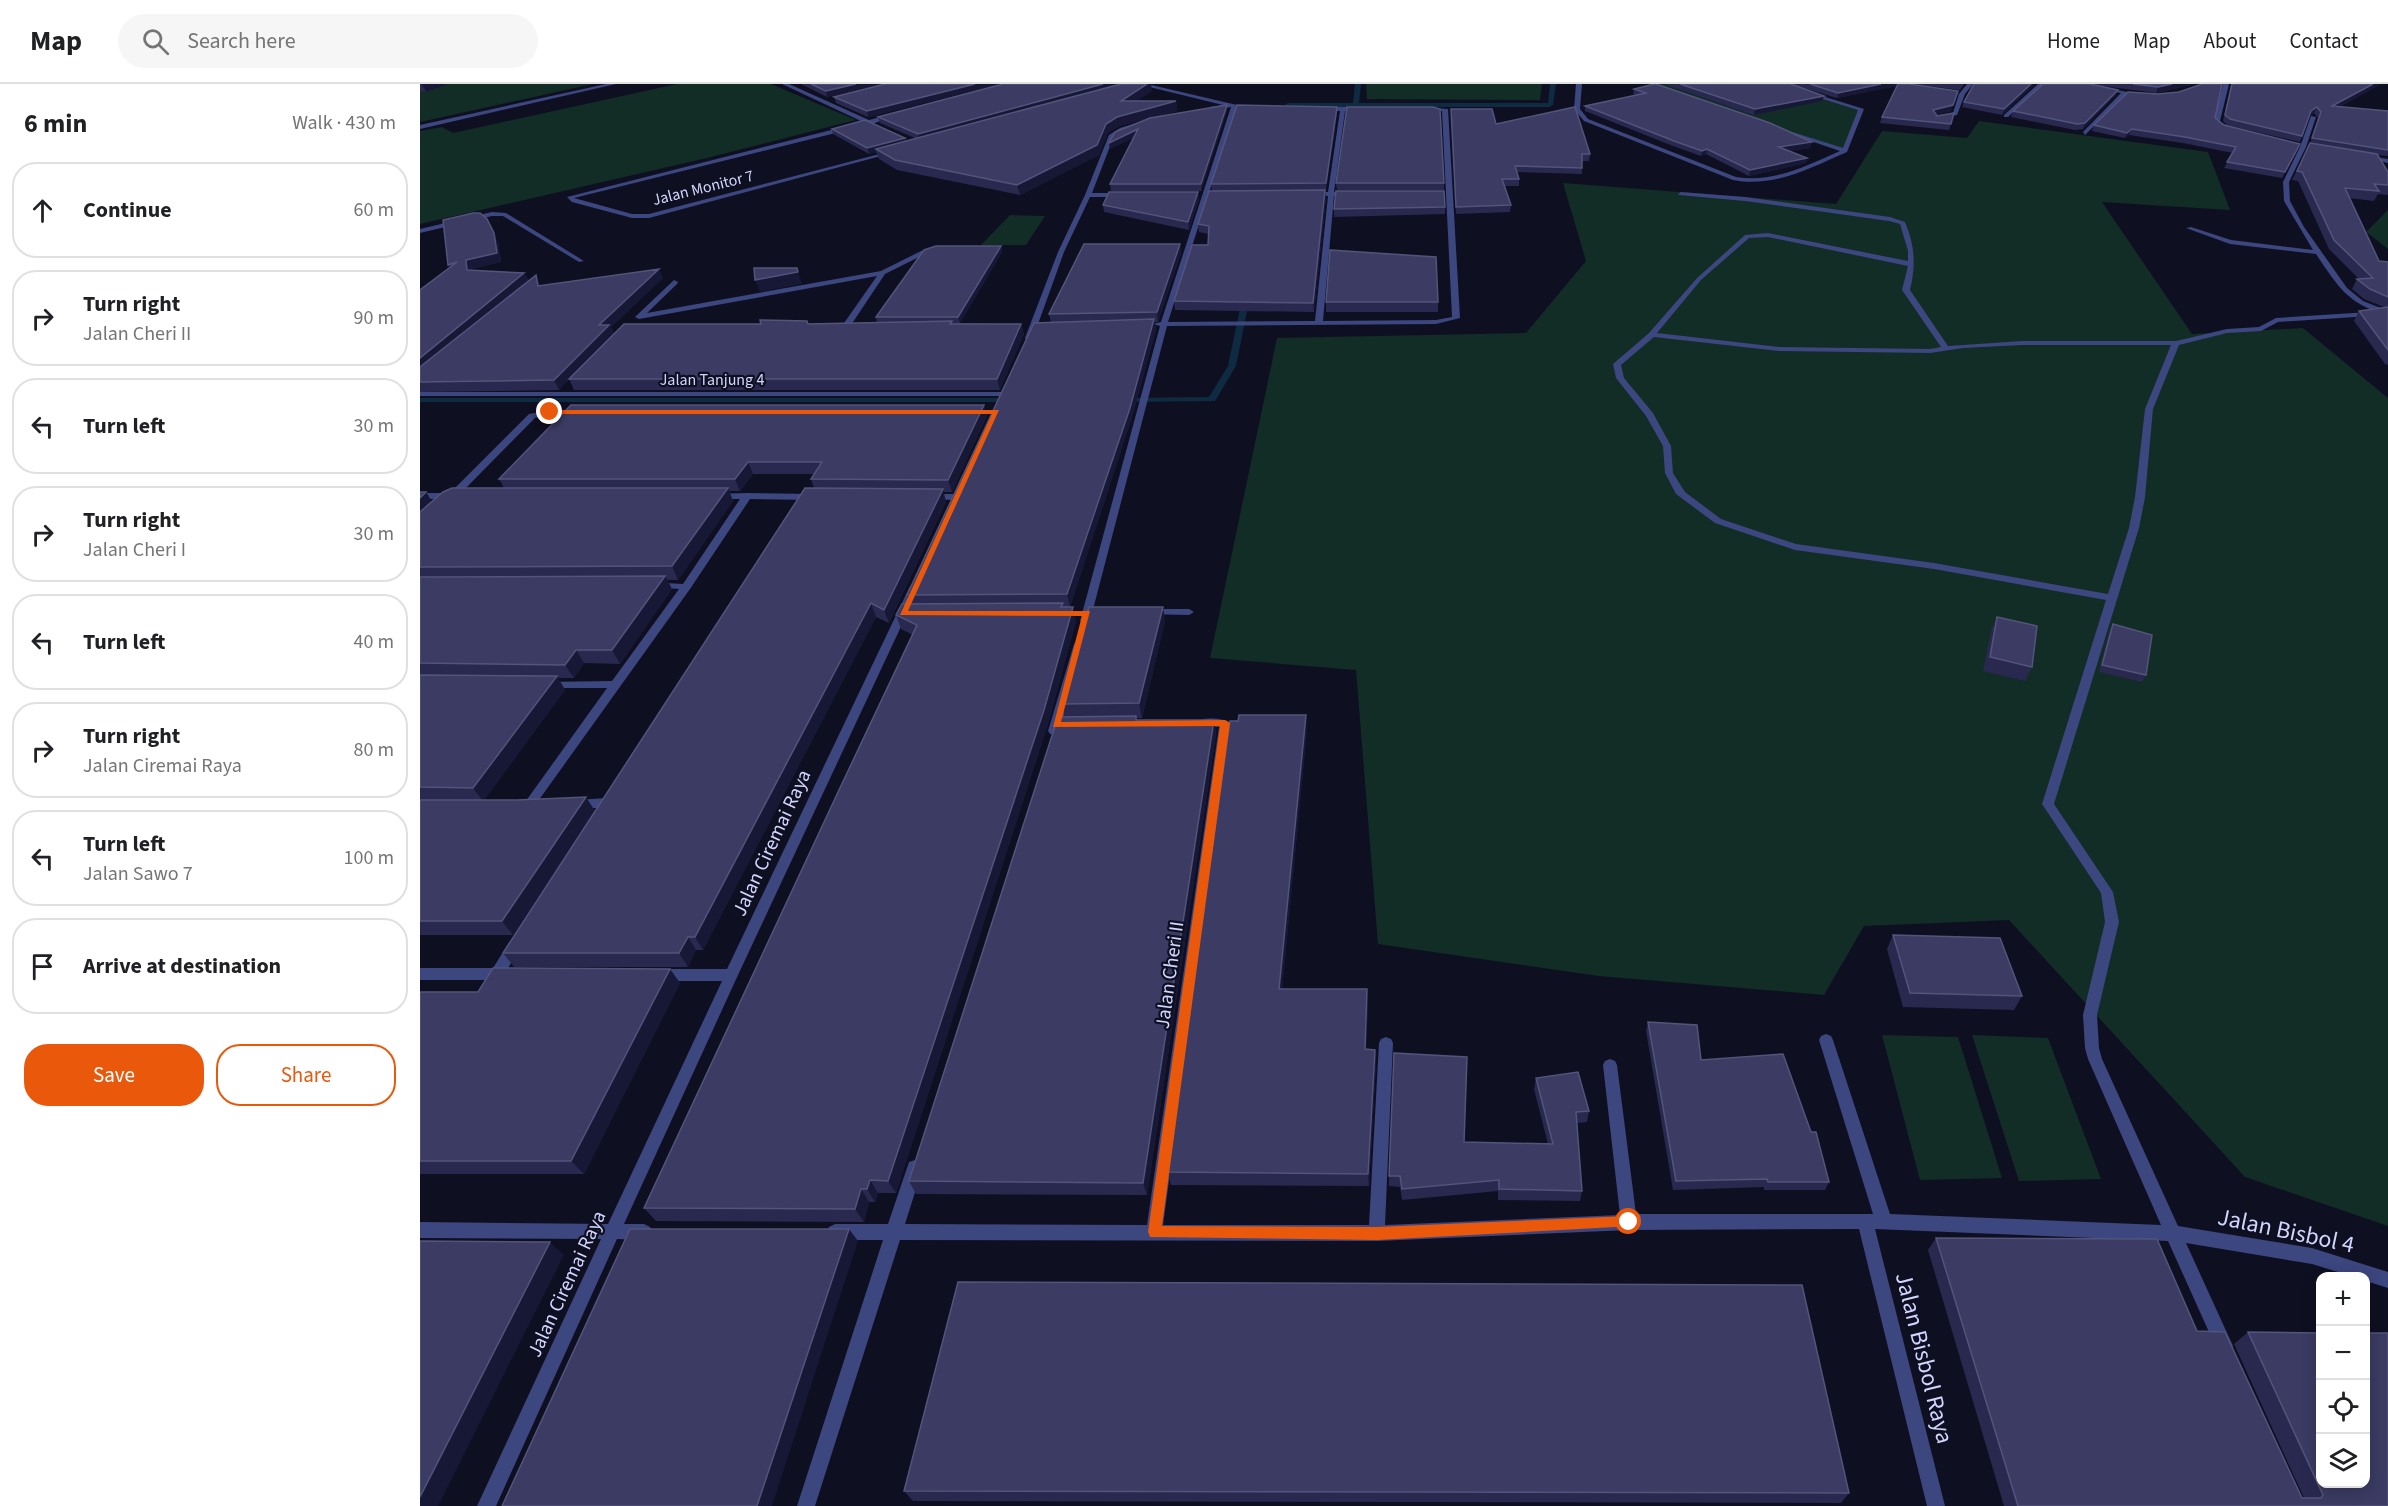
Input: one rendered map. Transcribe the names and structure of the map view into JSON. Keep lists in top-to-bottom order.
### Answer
{
  "streets": {
    "street": [
      "Jalan Monitor 7",
      "Jalan Tanjung 4",
      "Jalan Ciremai Raya",
      "Jalan Cheri II",
      "Jalan Bisbol 4",
      "Jalan Bisbol Raya"
    ]
  },
  "crossings": [
    ["Jalan Cheri II", "Jalan Bisbol 4"],
    ["Jalan Bisbol 4", "Jalan Bisbol Raya"]
  ],
  "page": {
    "header": "Map",
    "search": "Search here",
    "nav": [
      "Home",
      "Map",
      "About",
      "Contact"
    ],
    "heading": ["6 min", "Walk · 430 m"],
    "list": [
      ["Continue", "60 m"],
      ["Turn right", "Jalan Cheri II", "90 m"],
      ["Turn left", "30 m"],
      ["Turn right", "Jalan Cheri I", "30 m"],
      ["Turn left", "40 m"],
      ["Turn right", "Jalan Ciremai Raya", "80 m"],
      ["Turn left", "Jalan Sawo 7", "100 m"],
      "Arrive at destination"
    ],
    "buttons": ["Save", "Share"],
    "map_buttons": ["+", "−"]
  }
}
